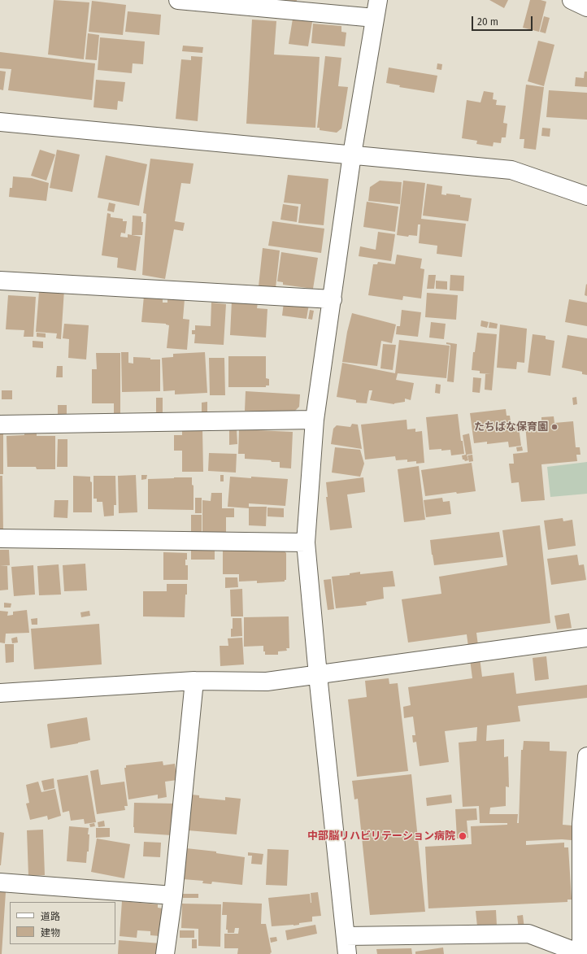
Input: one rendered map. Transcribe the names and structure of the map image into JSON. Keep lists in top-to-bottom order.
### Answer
{
  "places": ["たちばな保育園", "中部脳リハビリテーション病院"],
  "legend": ["道路", "建物"],
  "scale_bar": "20 m"
}
